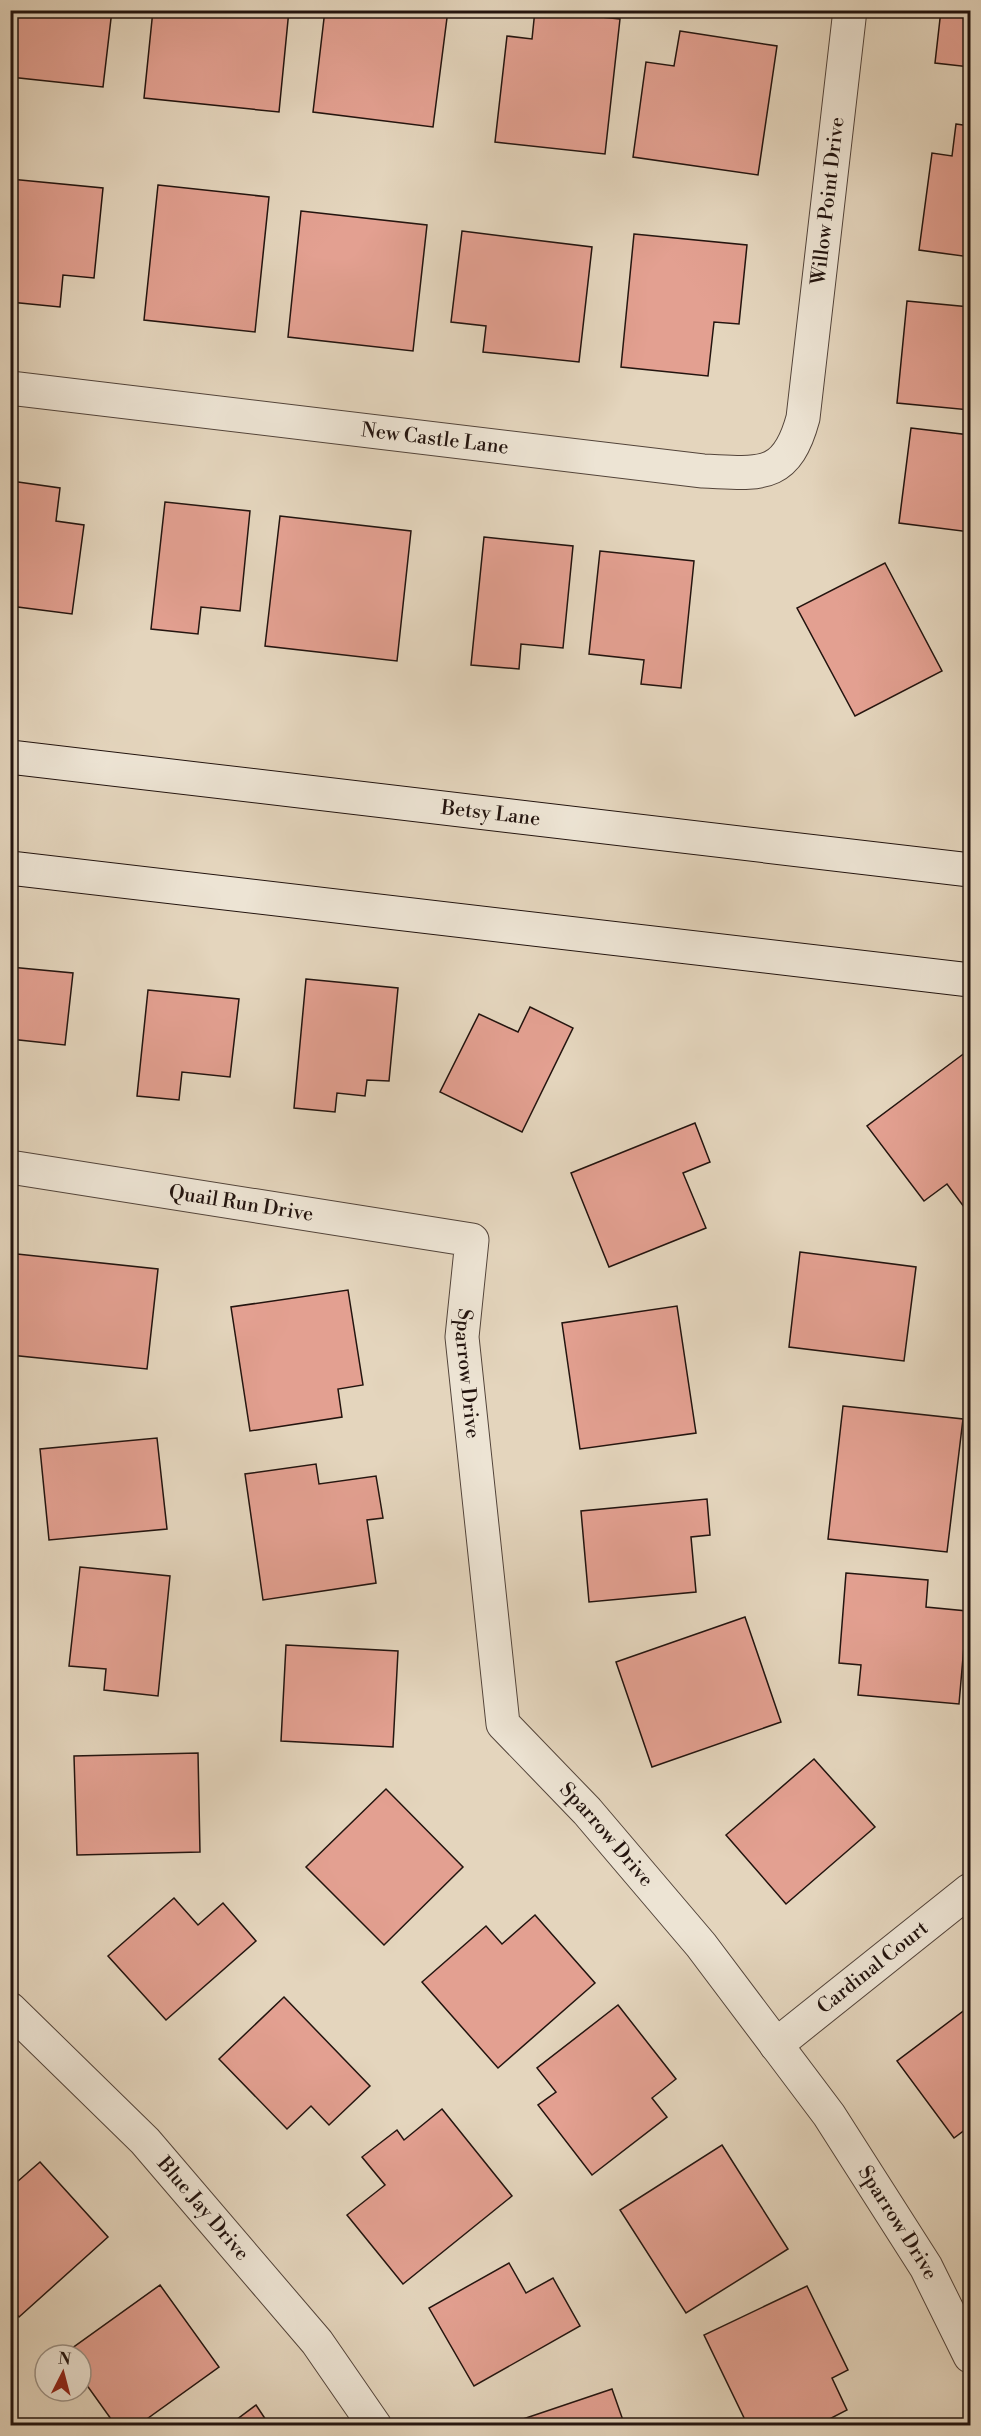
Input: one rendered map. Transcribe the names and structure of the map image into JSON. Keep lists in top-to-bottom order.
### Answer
{
  "streets": {
    "street": [
      "Willow Point Drive",
      "New Castle Lane",
      "Betsy Lane",
      "Quail Run Drive",
      "Sparrow Drive",
      "Cardinal Court",
      "Blue Jay Drive"
    ]
  },
  "crossings": [
    ["Willow Point Drive", "New Castle Lane"],
    ["Quail Run Drive", "Sparrow Drive"],
    ["Sparrow Drive", "Cardinal Court"]
  ],
  "north": "top"
}
